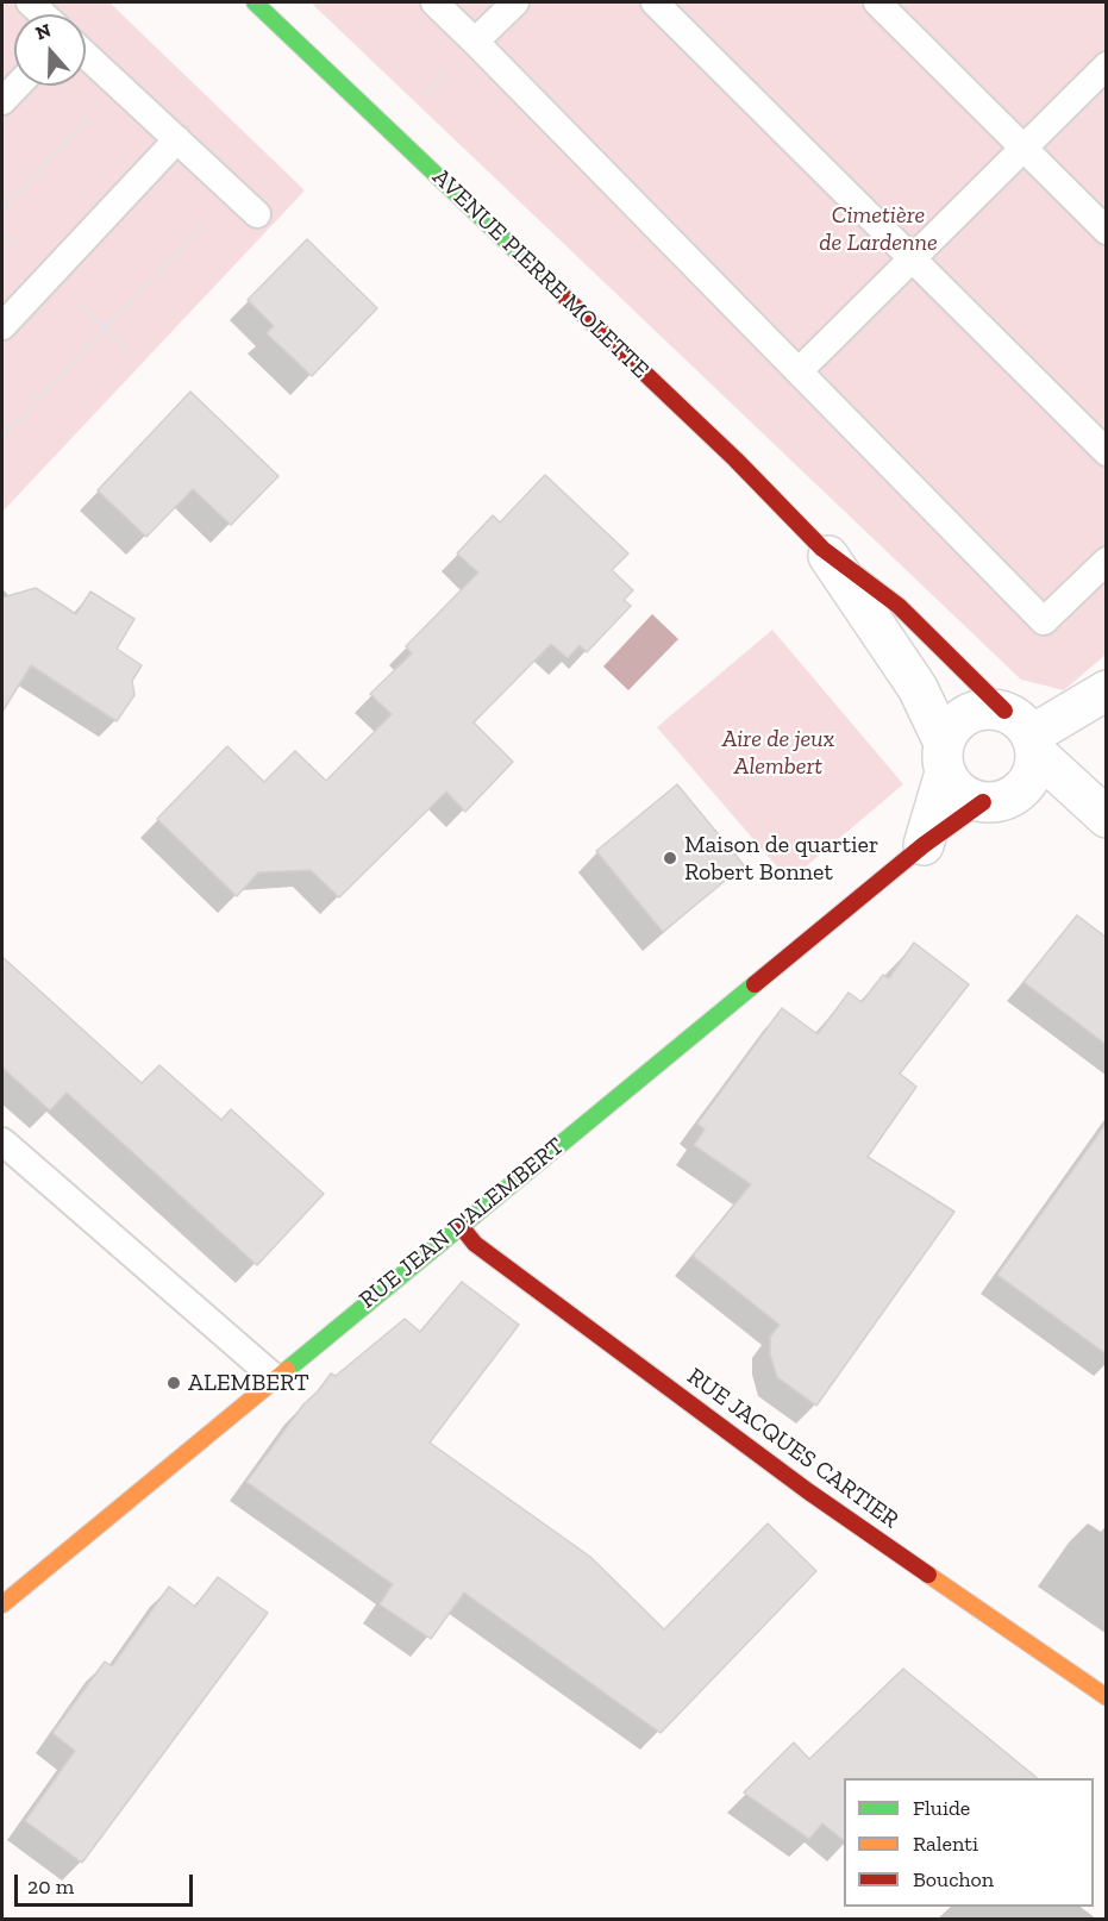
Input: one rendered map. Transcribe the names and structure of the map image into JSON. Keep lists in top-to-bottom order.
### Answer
{
  "streets": {
    "street": ["AVENUE PIERRE MOLETTE", "RUE JEAN D'ALEMBERT", "RUE JACQUES CARTIER"]
  },
  "crossings": [
    ["AVENUE PIERRE MOLETTE", "RUE JEAN D'ALEMBERT"],
    ["RUE JEAN D'ALEMBERT", "RUE JACQUES CARTIER"]
  ],
  "parks": ["Cimetière de Lardenne", "Aire de jeux Alembert"],
  "places": ["Maison de quartier Robert Bonnet", "ALEMBERT"],
  "legend": ["Fluide", "Ralenti", "Bouchon"],
  "scale_bar": "20 m",
  "north": "top"
}
